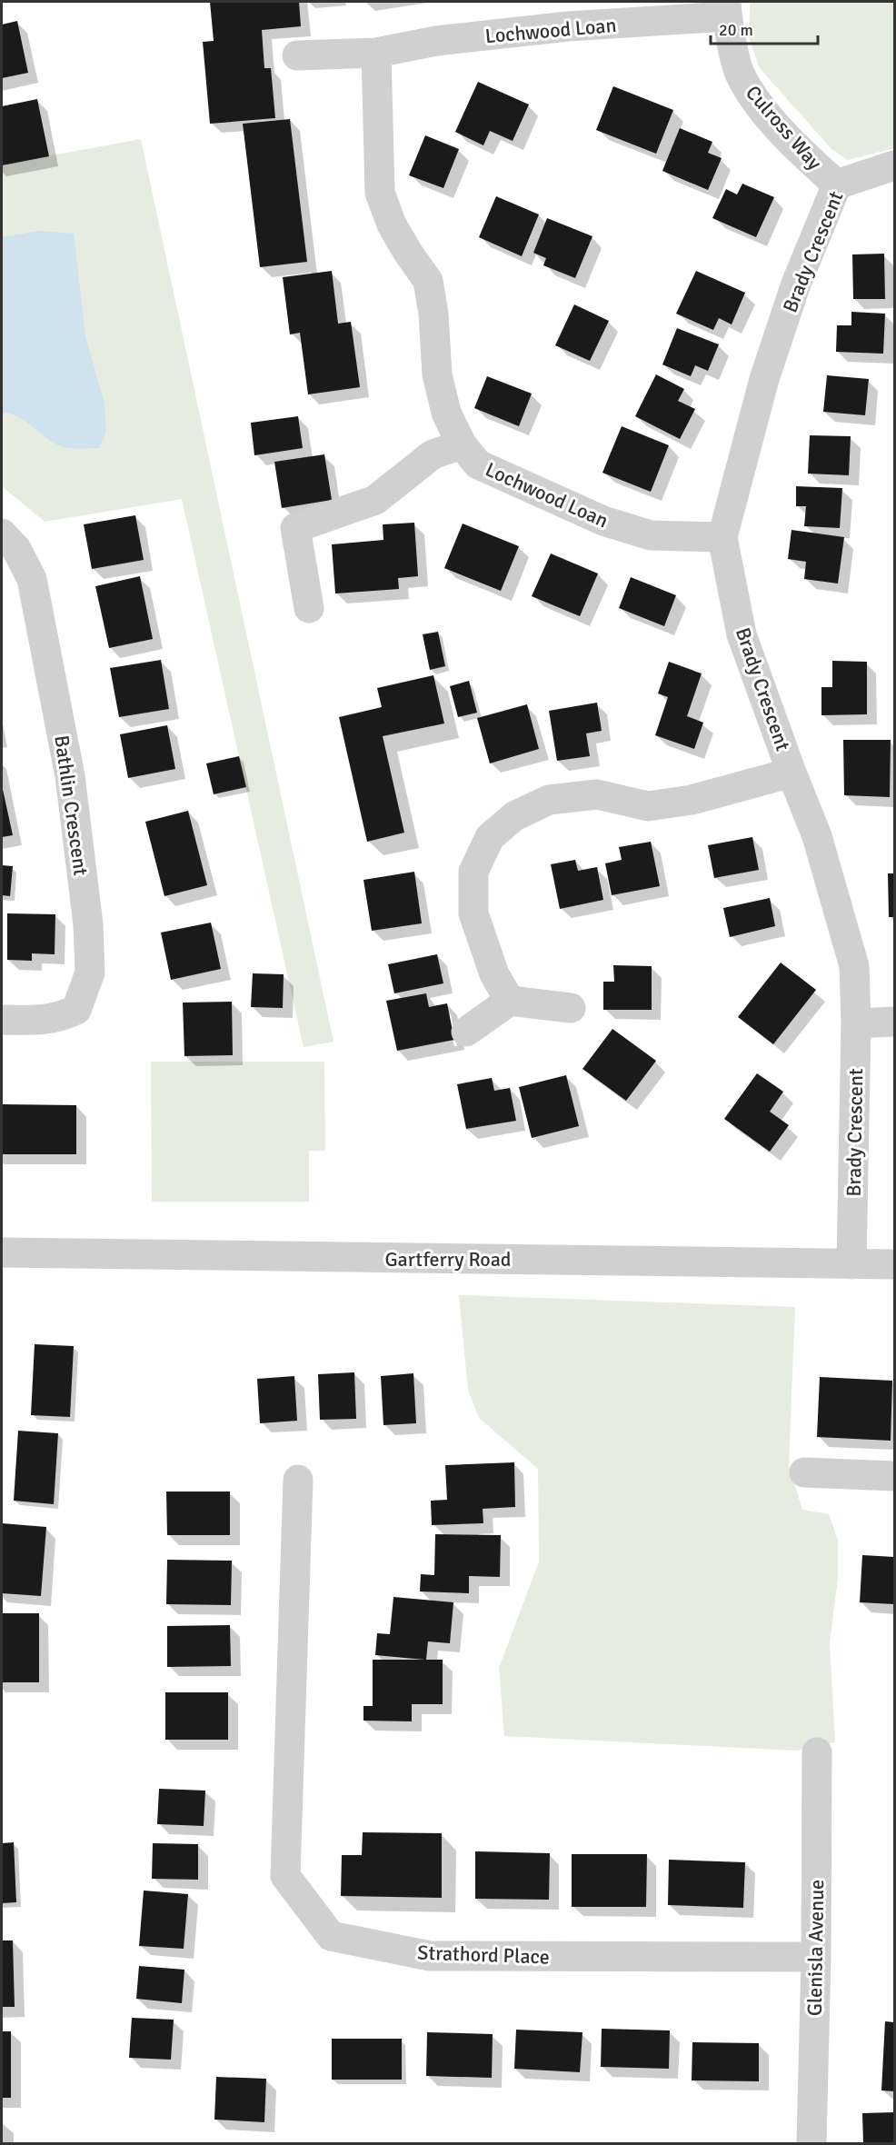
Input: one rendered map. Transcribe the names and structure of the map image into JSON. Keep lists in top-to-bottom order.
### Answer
{
  "streets": {
    "street": [
      "Lochwood Loan",
      "Culross Way",
      "Brady Crescent",
      "Bathlin Crescent",
      "Gartferry Road",
      "Glenisla Avenue",
      "Strathord Place"
    ]
  },
  "crossings": [
    ["Lochwood Loan", "Culross Way"],
    ["Lochwood Loan", "Brady Crescent"],
    ["Culross Way", "Brady Crescent"],
    ["Brady Crescent", "Gartferry Road"],
    ["Glenisla Avenue", "Strathord Place"]
  ],
  "scale_bar": "20 m"
}
